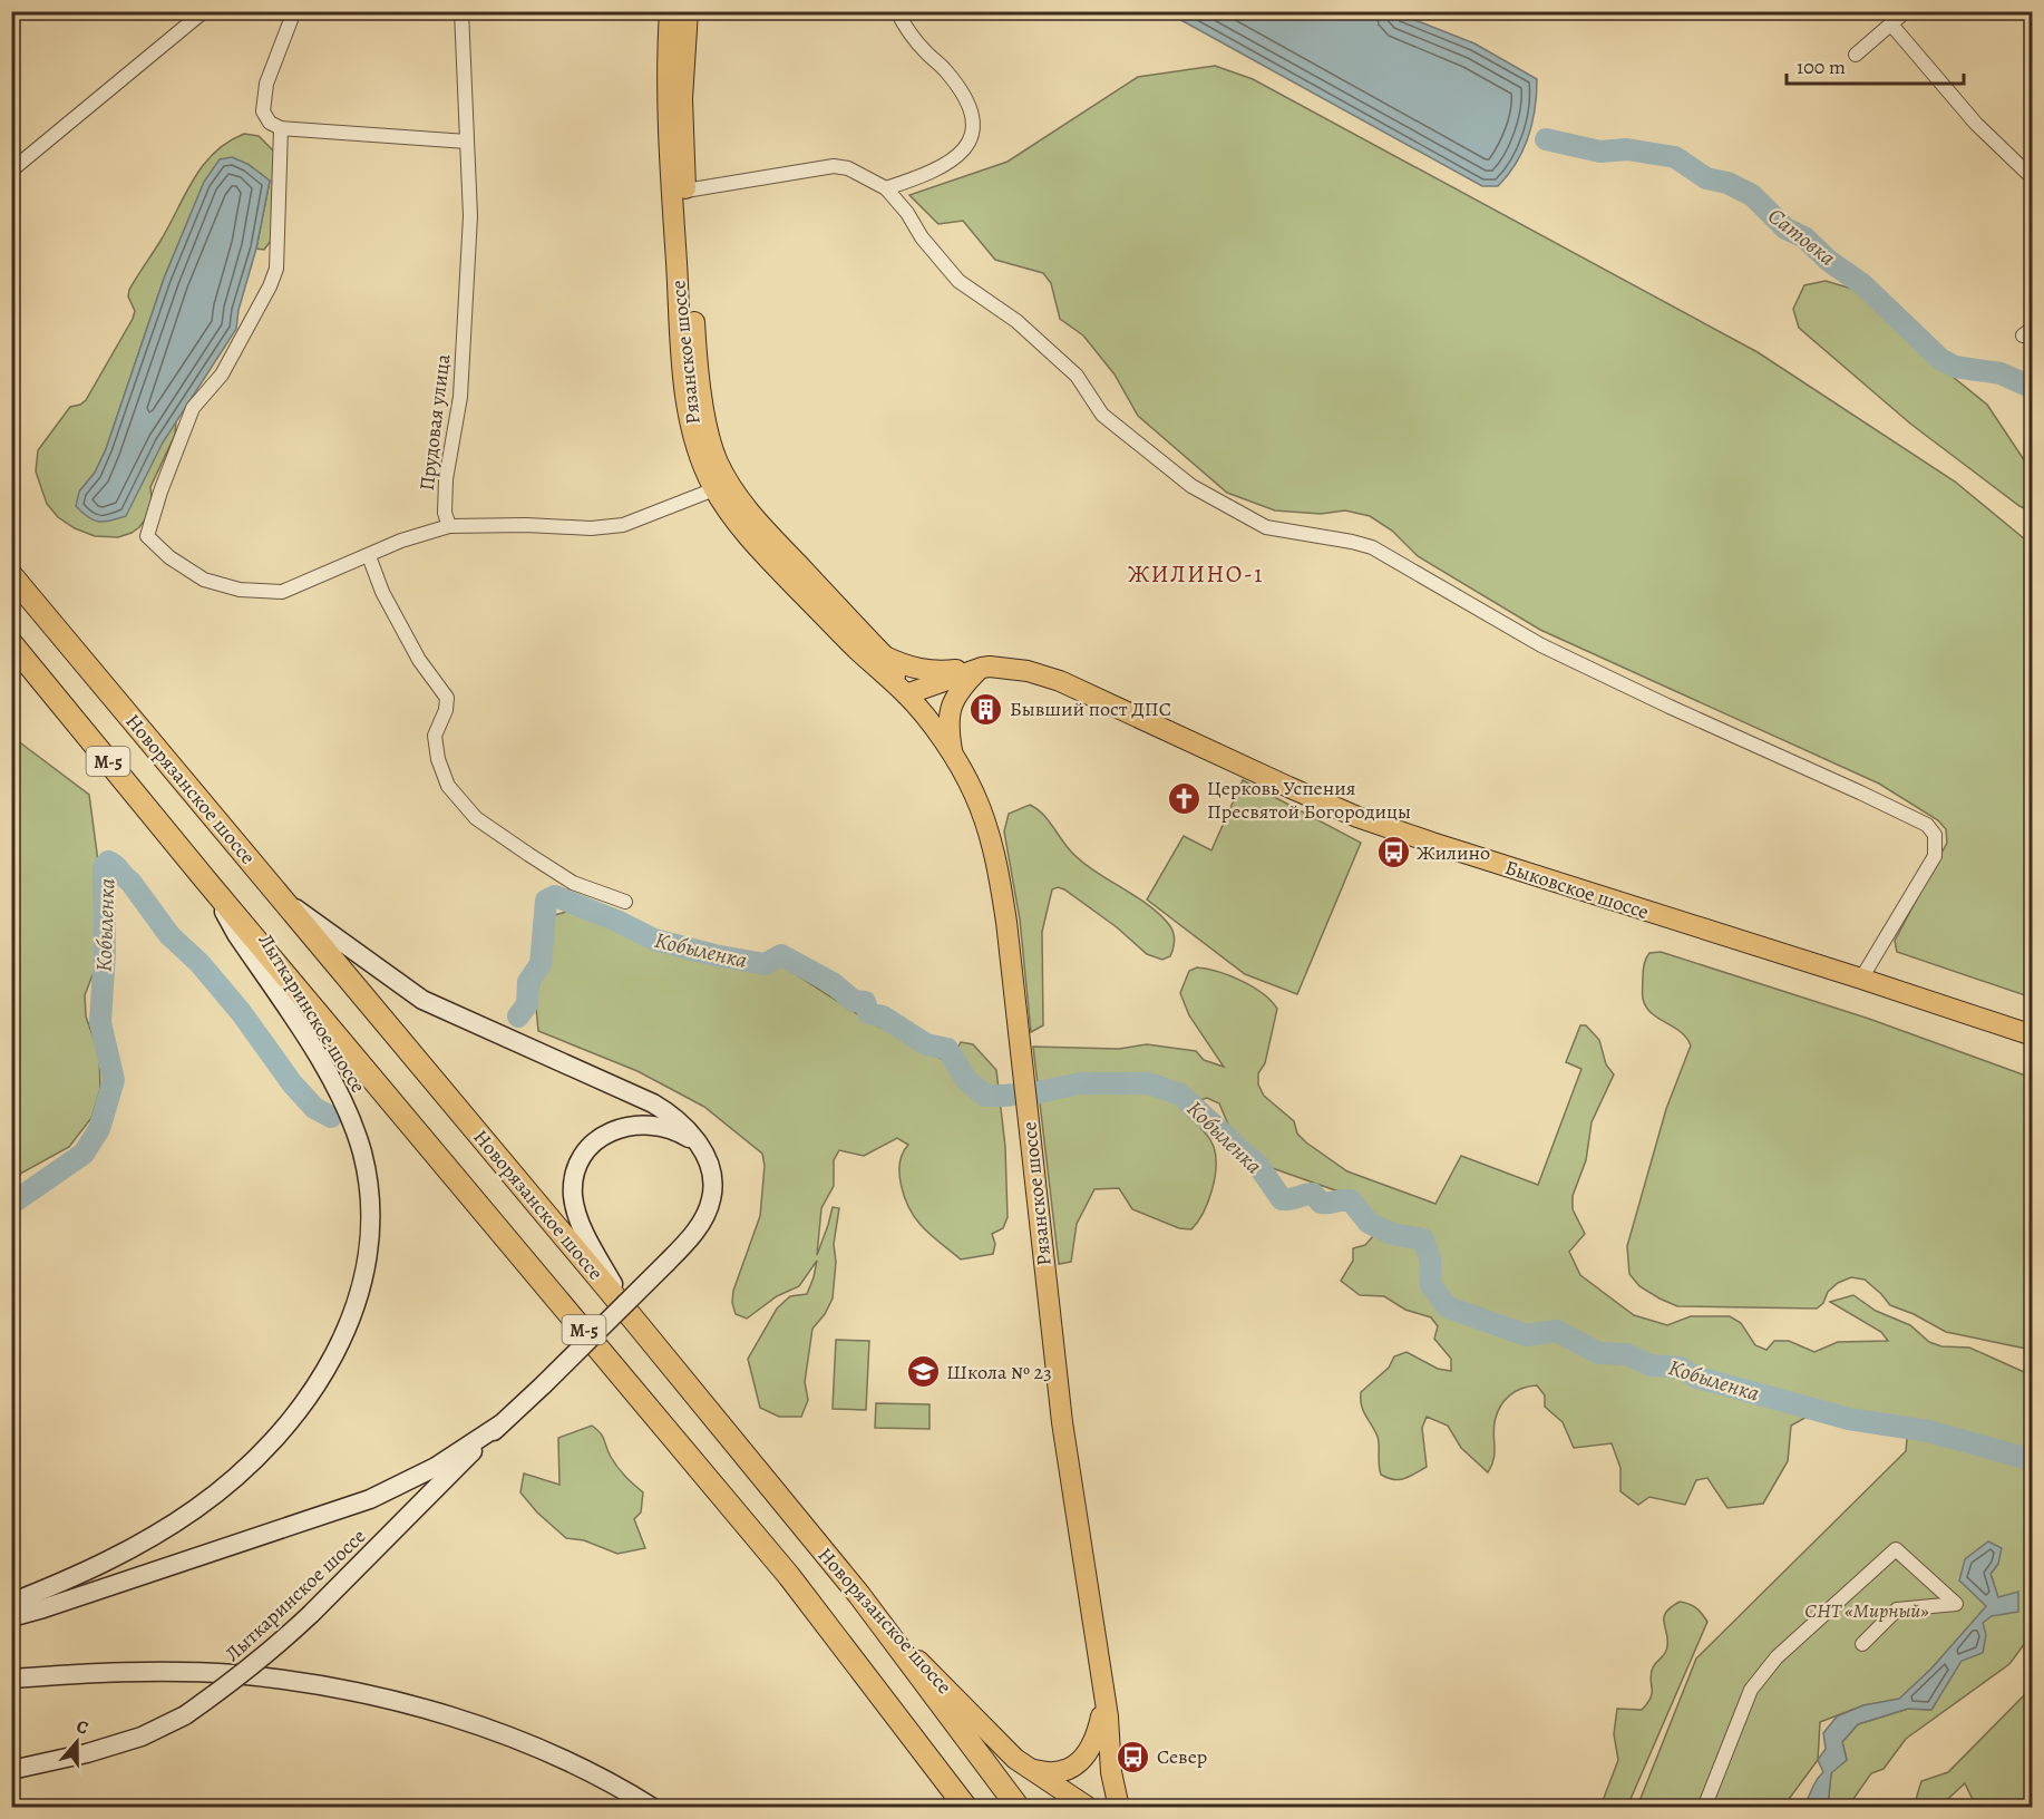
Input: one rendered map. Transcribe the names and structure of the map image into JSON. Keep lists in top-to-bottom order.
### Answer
{
  "streets": {
    "highway": ["М-5", "Новорязанское шоссе"],
    "main road": ["Рязанское шоссе", "Быковское шоссе", "Лыткаринское шоссе"],
    "street": ["Прудовая улица"]
  },
  "crossings": [
    ["Рязанское шоссе", "Быковское шоссе"],
    ["М-5", "Новорязанское шоссе"],
    ["Новорязанское шоссе", "Лыткаринское шоссе"]
  ],
  "districts": ["ЖИЛИНО-1"],
  "water": ["Сатовка", "Кобыленка"],
  "parks": ["СНТ «Мирный»"],
  "places": {
    "building": ["Бывший пост ДПС"],
    "church": ["Церковь Успения Пресвятой Богородицы"],
    "bus stop": ["Жилино", "Север"],
    "school or university": ["Школа № 23"]
  },
  "scale_bar": "100 m",
  "north": "top"
}
